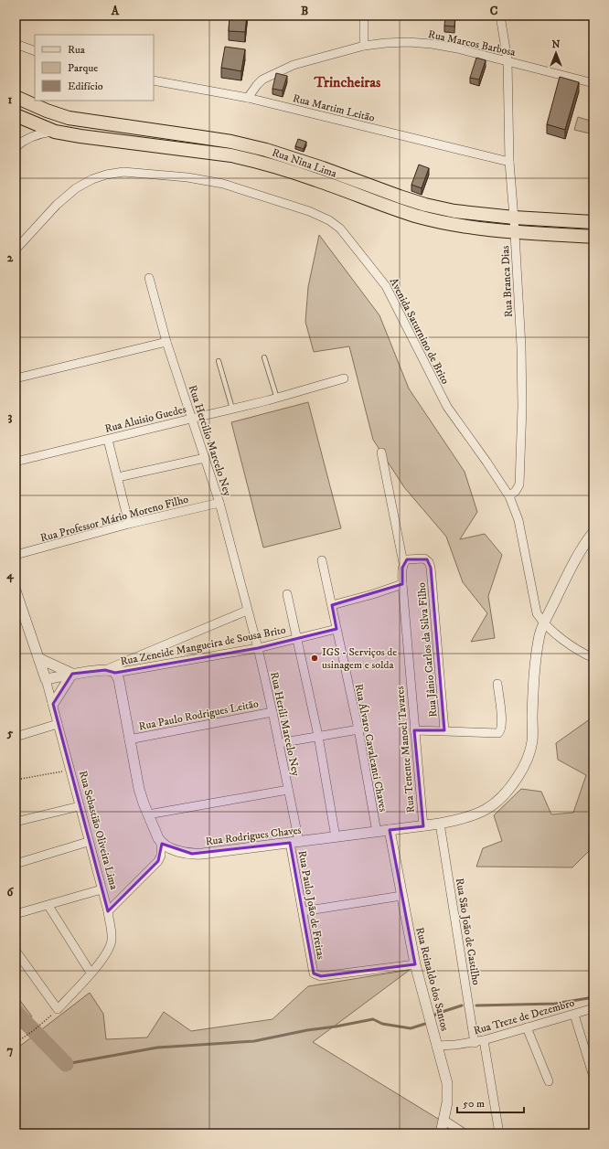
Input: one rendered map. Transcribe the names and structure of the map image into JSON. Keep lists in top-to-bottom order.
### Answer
{
  "streets": {
    "main road": ["Rua Nina Lima"],
    "street": [
      "Rua Marcos Barbosa",
      "Rua Martim Leitão",
      "Rua Branca Dias",
      "Avenida Saturnino de Brito",
      "Rua Aluisio Guedes",
      "Rua Hercilio Marcelo Ney",
      "Rua Professor Mário Moreno Filho",
      "Rua Zeneide Mangueira de Sousa Brito",
      "Rua Jânio Carlos da Silva Filho",
      "Rua Paulo Rodrigues Leitão",
      "Rua Herili Marcelo Ney",
      "Rua Álvaro Cavalcanti Chaves",
      "Rua Tenente Manoel Tavares",
      "Rua Sebastião Oliveira Lima",
      "Rua Rodrigues Chaves",
      "Rua Paulo João de Freitas",
      "Rua São João de Castilho",
      "Rua Reinaldo dos Santos",
      "Rua Treze de Dezembro"
    ]
  },
  "crossings": [
    ["Rua Marcos Barbosa", "Rua Martim Leitão"],
    ["Rua Marcos Barbosa", "Rua Branca Dias"],
    ["Rua Martim Leitão", "Rua Branca Dias"],
    ["Rua Nina Lima", "Rua Branca Dias"],
    ["Rua Branca Dias", "Avenida Saturnino de Brito"],
    ["Avenida Saturnino de Brito", "Rua Rodrigues Chaves"],
    ["Rua Aluisio Guedes", "Rua Hercilio Marcelo Ney"],
    ["Rua Hercilio Marcelo Ney", "Rua Professor Mário Moreno Filho"],
    ["Rua Hercilio Marcelo Ney", "Rua Herili Marcelo Ney"],
    ["Rua Zeneide Mangueira de Sousa Brito", "Rua Herili Marcelo Ney"],
    ["Rua Zeneide Mangueira de Sousa Brito", "Rua Álvaro Cavalcanti Chaves"],
    ["Rua Jânio Carlos da Silva Filho", "Rua Tenente Manoel Tavares"],
    ["Rua Paulo Rodrigues Leitão", "Rua Herili Marcelo Ney"],
    ["Rua Herili Marcelo Ney", "Rua Rodrigues Chaves"],
    ["Rua Herili Marcelo Ney", "Rua Paulo João de Freitas"],
    ["Rua Álvaro Cavalcanti Chaves", "Rua Rodrigues Chaves"],
    ["Rua Tenente Manoel Tavares", "Rua Rodrigues Chaves"],
    ["Rua Rodrigues Chaves", "Rua Paulo João de Freitas"],
    ["Rua Rodrigues Chaves", "Rua São João de Castilho"],
    ["Rua Rodrigues Chaves", "Rua Reinaldo dos Santos"],
    ["Rua Paulo João de Freitas", "Rua Reinaldo dos Santos"],
    ["Rua São João de Castilho", "Rua Treze de Dezembro"],
    ["Rua Reinaldo dos Santos", "Rua Treze de Dezembro"]
  ],
  "districts": ["Trincheiras"],
  "places": ["IGS - Serviços de usinagem e solda"],
  "legend": ["Rua", "Parque", "Edifício"],
  "scale_bar": "50 m",
  "north": "top",
  "grid": {
    "columns": ["A", "B", "C"],
    "rows": [
      "1",
      "2",
      "3",
      "4",
      "5",
      "6",
      "7"
    ]
  }
}
